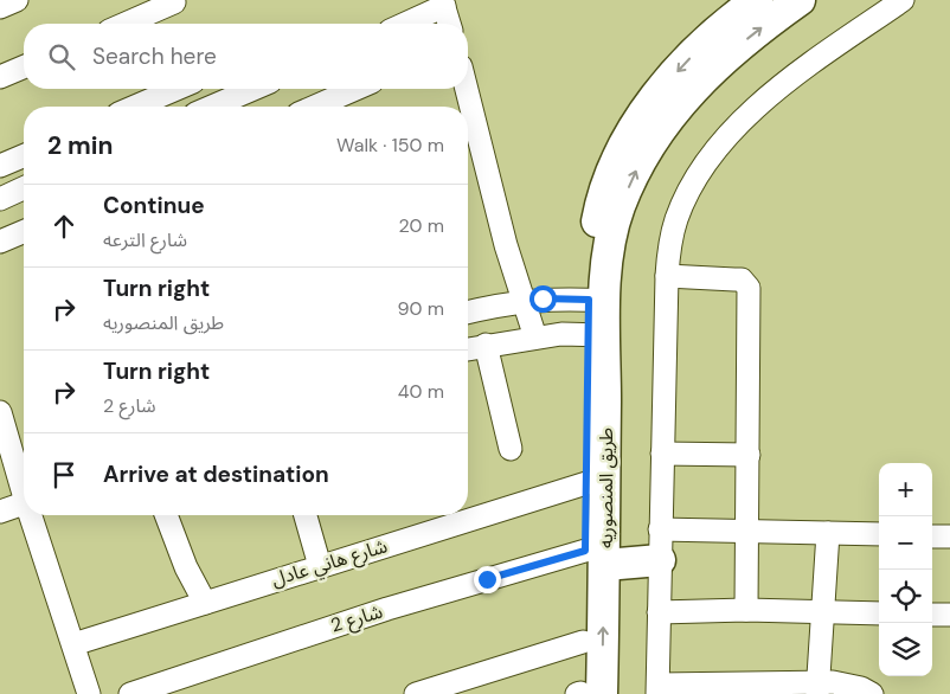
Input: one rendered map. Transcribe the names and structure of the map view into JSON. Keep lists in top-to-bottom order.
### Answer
{
  "streets": {
    "main road": ["طريق المنصوريه"],
    "street": ["شارع هاني عادل", "شارع 2"]
  },
  "crossings": [
    ["طريق المنصوريه", "شارع هاني عادل"],
    ["طريق المنصوريه", "شارع 2"]
  ],
  "page": {
    "search": "Search here",
    "heading": ["2 min", "Walk · 150 m"],
    "list": [
      ["Continue", "شارع الترعه", "20 m"],
      ["Turn right", "طريق المنصوريه", "90 m"],
      ["Turn right", "شارع 2", "40 m"],
      "Arrive at destination"
    ],
    "map_buttons": ["+", "−"]
  }
}
